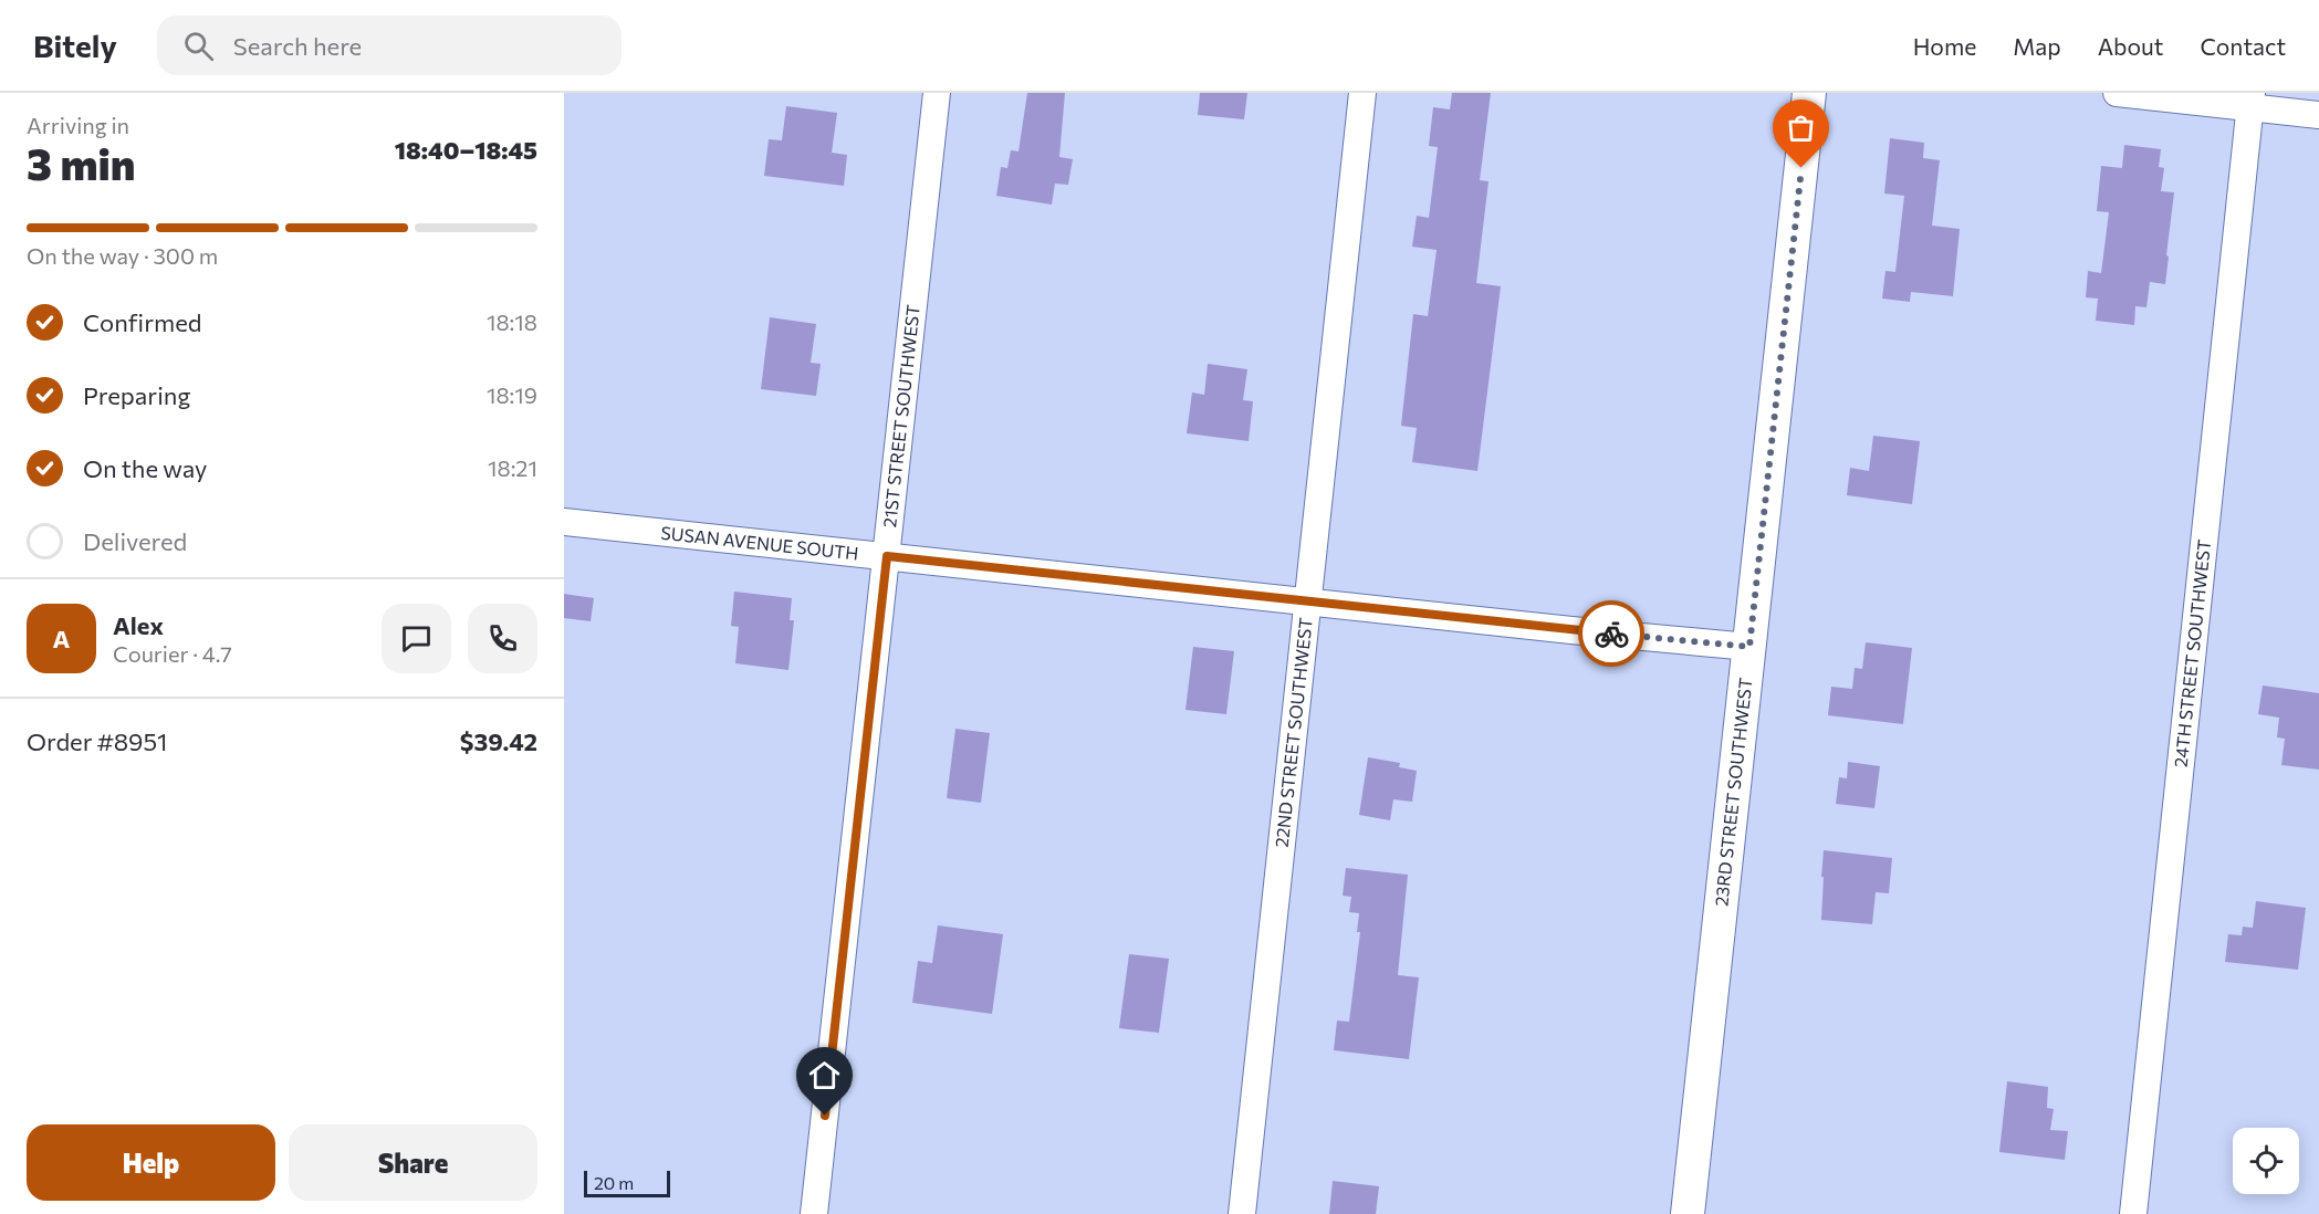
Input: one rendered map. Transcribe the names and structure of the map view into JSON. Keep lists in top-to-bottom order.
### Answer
{
  "streets": {
    "street": [
      "21ST STREET SOUTHWEST",
      "SUSAN AVENUE SOUTH",
      "24TH STREET SOUTHWEST",
      "22ND STREET SOUTHWEST",
      "23RD STREET SOUTHWEST"
    ]
  },
  "crossings": [
    ["21ST STREET SOUTHWEST", "SUSAN AVENUE SOUTH"],
    ["SUSAN AVENUE SOUTH", "22ND STREET SOUTHWEST"],
    ["SUSAN AVENUE SOUTH", "23RD STREET SOUTHWEST"]
  ],
  "scale_bar": "20 m",
  "page": {
    "header": "Bitely",
    "search": "Search here",
    "nav": [
      "Home",
      "Map",
      "About",
      "Contact"
    ],
    "heading": ["3 min", "Arriving in", "18:40–18:45"],
    "panel": [
      "Alex",
      "Courier · 4.7",
      "Order #8951",
      "$39.42"
    ],
    "bar": "On the way · 300 m",
    "list": [
      ["Confirmed", "18:18"],
      ["Preparing", "18:19"],
      ["On the way", "18:21"],
      "Delivered"
    ],
    "round": "A",
    "buttons": ["Help", "Share"],
    "scale": "20 m"
  }
}
